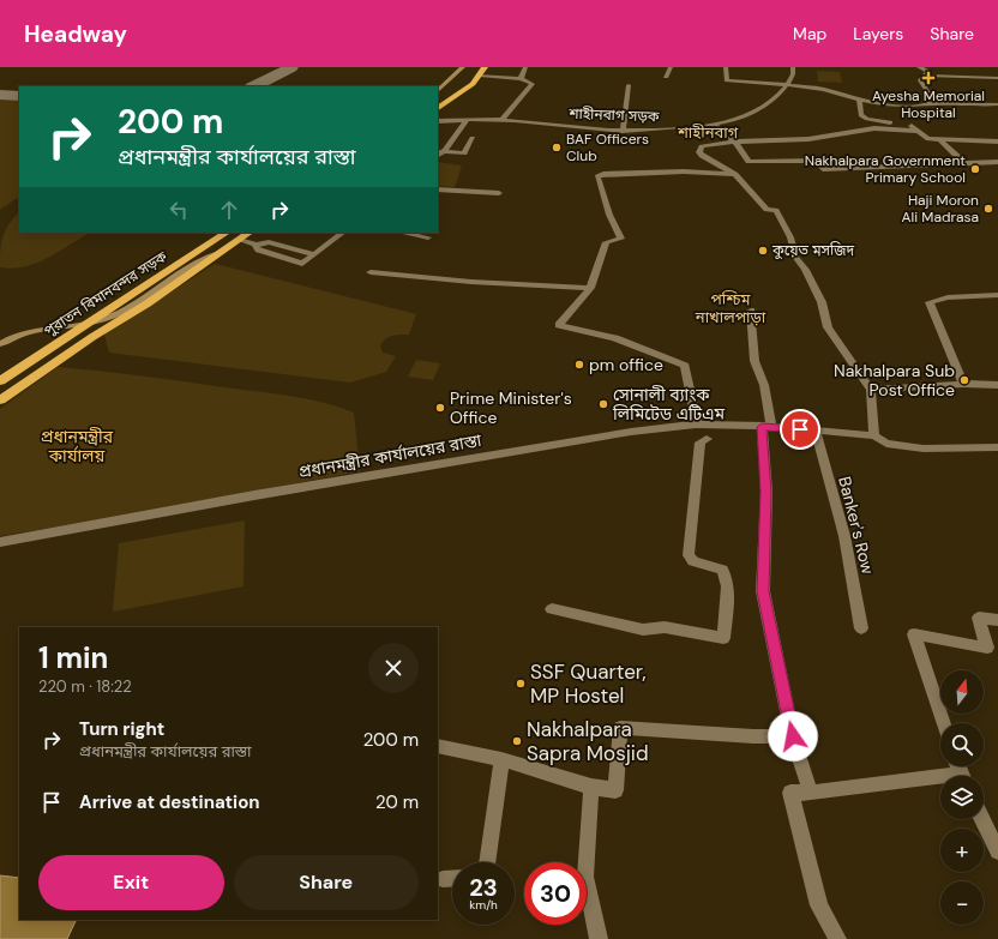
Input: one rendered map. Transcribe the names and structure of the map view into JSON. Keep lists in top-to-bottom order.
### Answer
{
  "streets": {
    "highway": ["পুরাতন বিমানবন্দর সড়ক"],
    "street": ["শাহীনবাগ সড়ক", "প্রধানমন্ত্রীর কার্যালয়ের রাস্তা", "Banker's Row"]
  },
  "crossings": [
    ["প্রধানমন্ত্রীর কার্যালয়ের রাস্তা", "Banker's Row"]
  ],
  "districts": ["শাহীনবাগ", "পশ্চিম নাখালপাড়া"],
  "parks": ["প্রধানমন্ত্রীর কার্যালয়"],
  "places": {
    "health": ["Ayesha Memorial Hospital"],
    "other": [
      "BAF Officers Club",
      "Nakhalpara Government Primary School",
      "Haji Moron Ali Madrasa",
      "কুয়েত মসজিদ",
      "pm office",
      "Nakhalpara Sub Post Office",
      "সোনালী ব্যাংক লিমিটেড এটিএম",
      "Prime Minister's Office",
      "SSF Quarter, MP Hostel",
      "Nakhalpara Sapra Mosjid"
    ]
  },
  "north": "top",
  "page": {
    "header": "Headway",
    "nav": ["Map", "Layers", "Share"],
    "turn": ["200 m", "প্রধানমন্ত্রীর কার্যালয়ের রাস্তা"],
    "heading": ["1 min", "220 m · 18:22"],
    "map_buttons": ["+", "−"],
    "list": [
      {
        "name": "Turn right",
        "note": "প্রধানমন্ত্রীর কার্যালয়ের রাস্তা",
        "value": "200 m"
      },
      {
        "name": "Arrive at destination",
        "value": "20 m"
      }
    ],
    "buttons": ["Exit", "Share"],
    "speed": "23 km/h",
    "limit": "30"
  }
}
